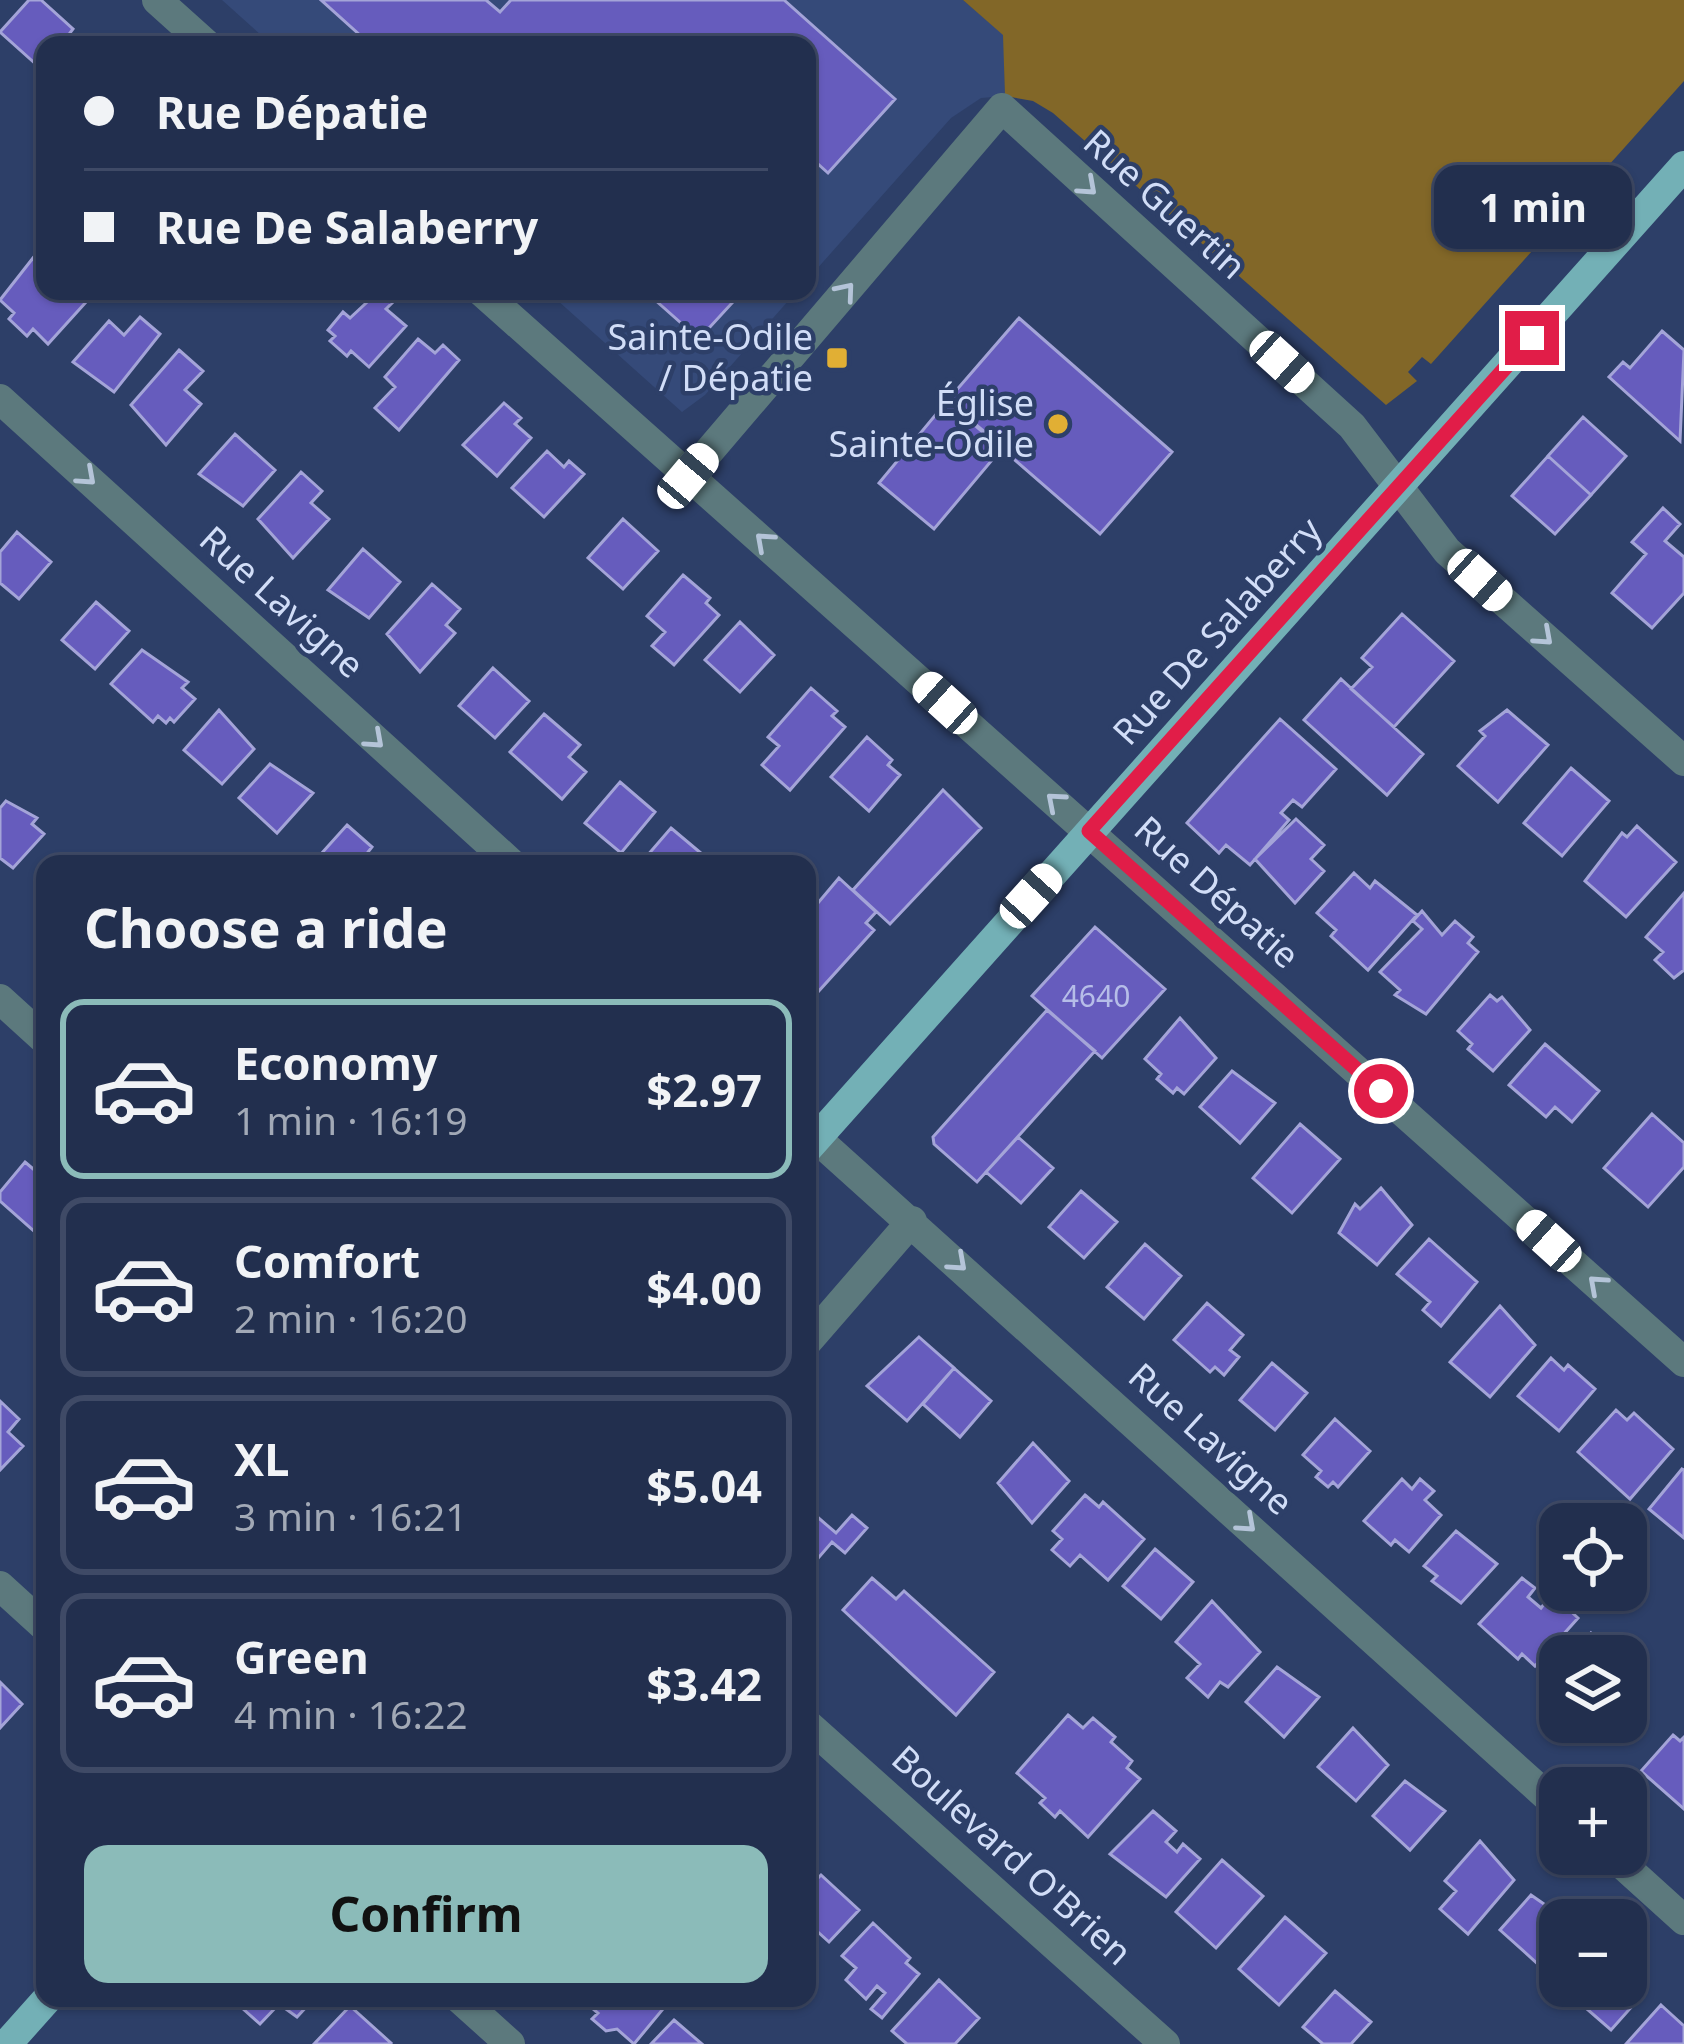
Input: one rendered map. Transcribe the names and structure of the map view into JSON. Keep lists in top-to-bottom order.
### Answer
{
  "streets": {
    "main road": ["Rue De Salaberry"],
    "street": [
      "Rue Guertin",
      "Rue Lavigne",
      "Rue Dépatie",
      "Boulevard O'Brien"
    ]
  },
  "crossings": [
    ["Rue Guertin", "Rue De Salaberry"],
    ["Rue Guertin", "Rue Dépatie"],
    ["Rue De Salaberry", "Rue Dépatie"]
  ],
  "one_way": ["Rue Lavigne", "Rue Dépatie"],
  "places": {
    "transit": ["Sainte-Odile / Dépatie"],
    "other": ["Église Sainte-Odile"]
  },
  "house_numbers": ["4640"],
  "page": {
    "banner": ["Rue Dépatie", "Rue De Salaberry"],
    "bubble": "1 min",
    "heading": "Choose a ride",
    "list": [
      {
        "name": "Economy",
        "note": "1 min · 16:19",
        "value": "$2.97"
      },
      {
        "name": "Comfort",
        "note": "2 min · 16:20",
        "value": "$4.00"
      },
      {
        "name": "XL",
        "note": "3 min · 16:21",
        "value": "$5.04"
      },
      {
        "name": "Green",
        "note": "4 min · 16:22",
        "value": "$3.42"
      }
    ],
    "map_buttons": ["+", "−"],
    "buttons": "Confirm"
  }
}
